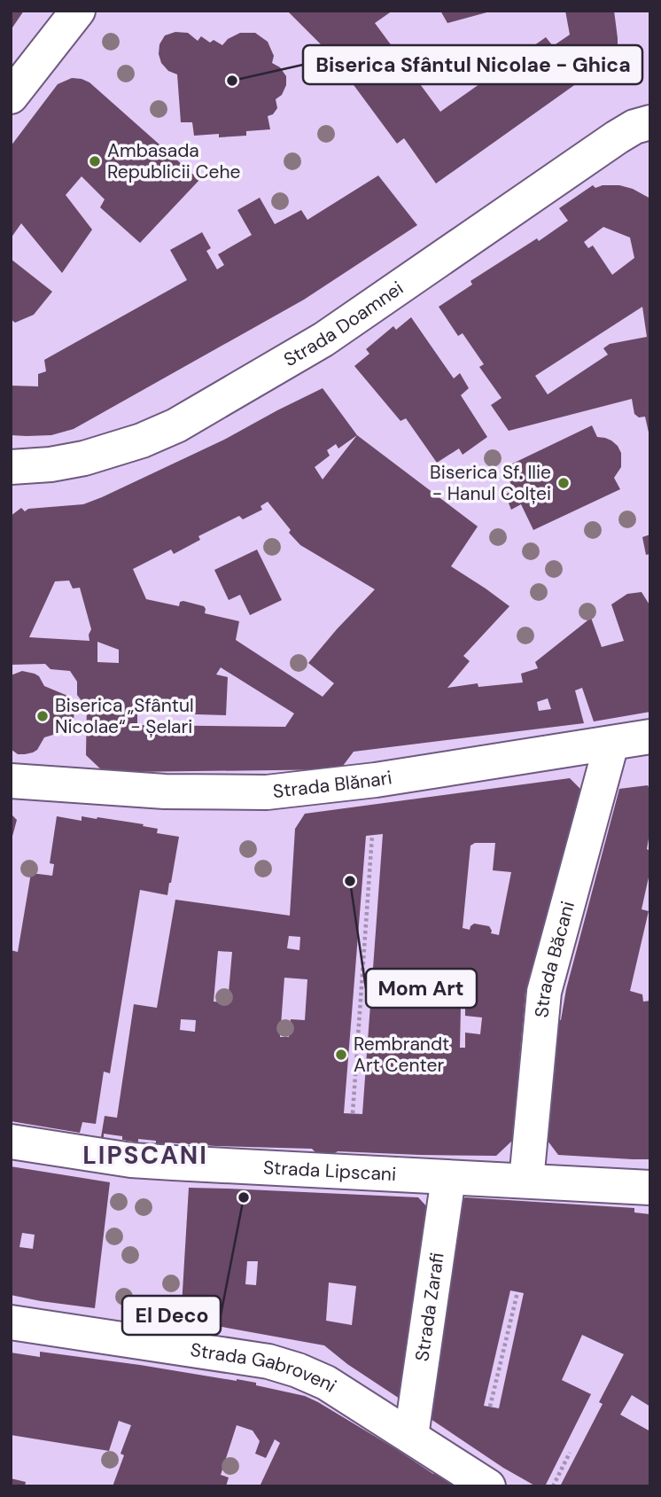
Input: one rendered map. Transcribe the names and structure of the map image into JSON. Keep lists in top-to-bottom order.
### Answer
{
  "streets": {
    "street": [
      "Strada Doamnei",
      "Strada Blănari",
      "Strada Băcani",
      "Strada Lipscani",
      "Strada Zarafi",
      "Strada Gabroveni"
    ]
  },
  "crossings": [
    ["Strada Blănari", "Strada Băcani"],
    ["Strada Băcani", "Strada Lipscani"],
    ["Strada Lipscani", "Strada Zarafi"],
    ["Strada Zarafi", "Strada Gabroveni"]
  ],
  "districts": ["LIPSCANI"],
  "places": [
    "Biserica Sfântul Nicolae - Ghica",
    "Ambasada Republicii Cehe",
    "Biserica Sf. Ilie - Hanul Colței",
    "Biserica „Sfântul Nicolae“ - Șelari",
    "Mom Art",
    "Rembrandt Art Center",
    "El Deco"
  ]
}
